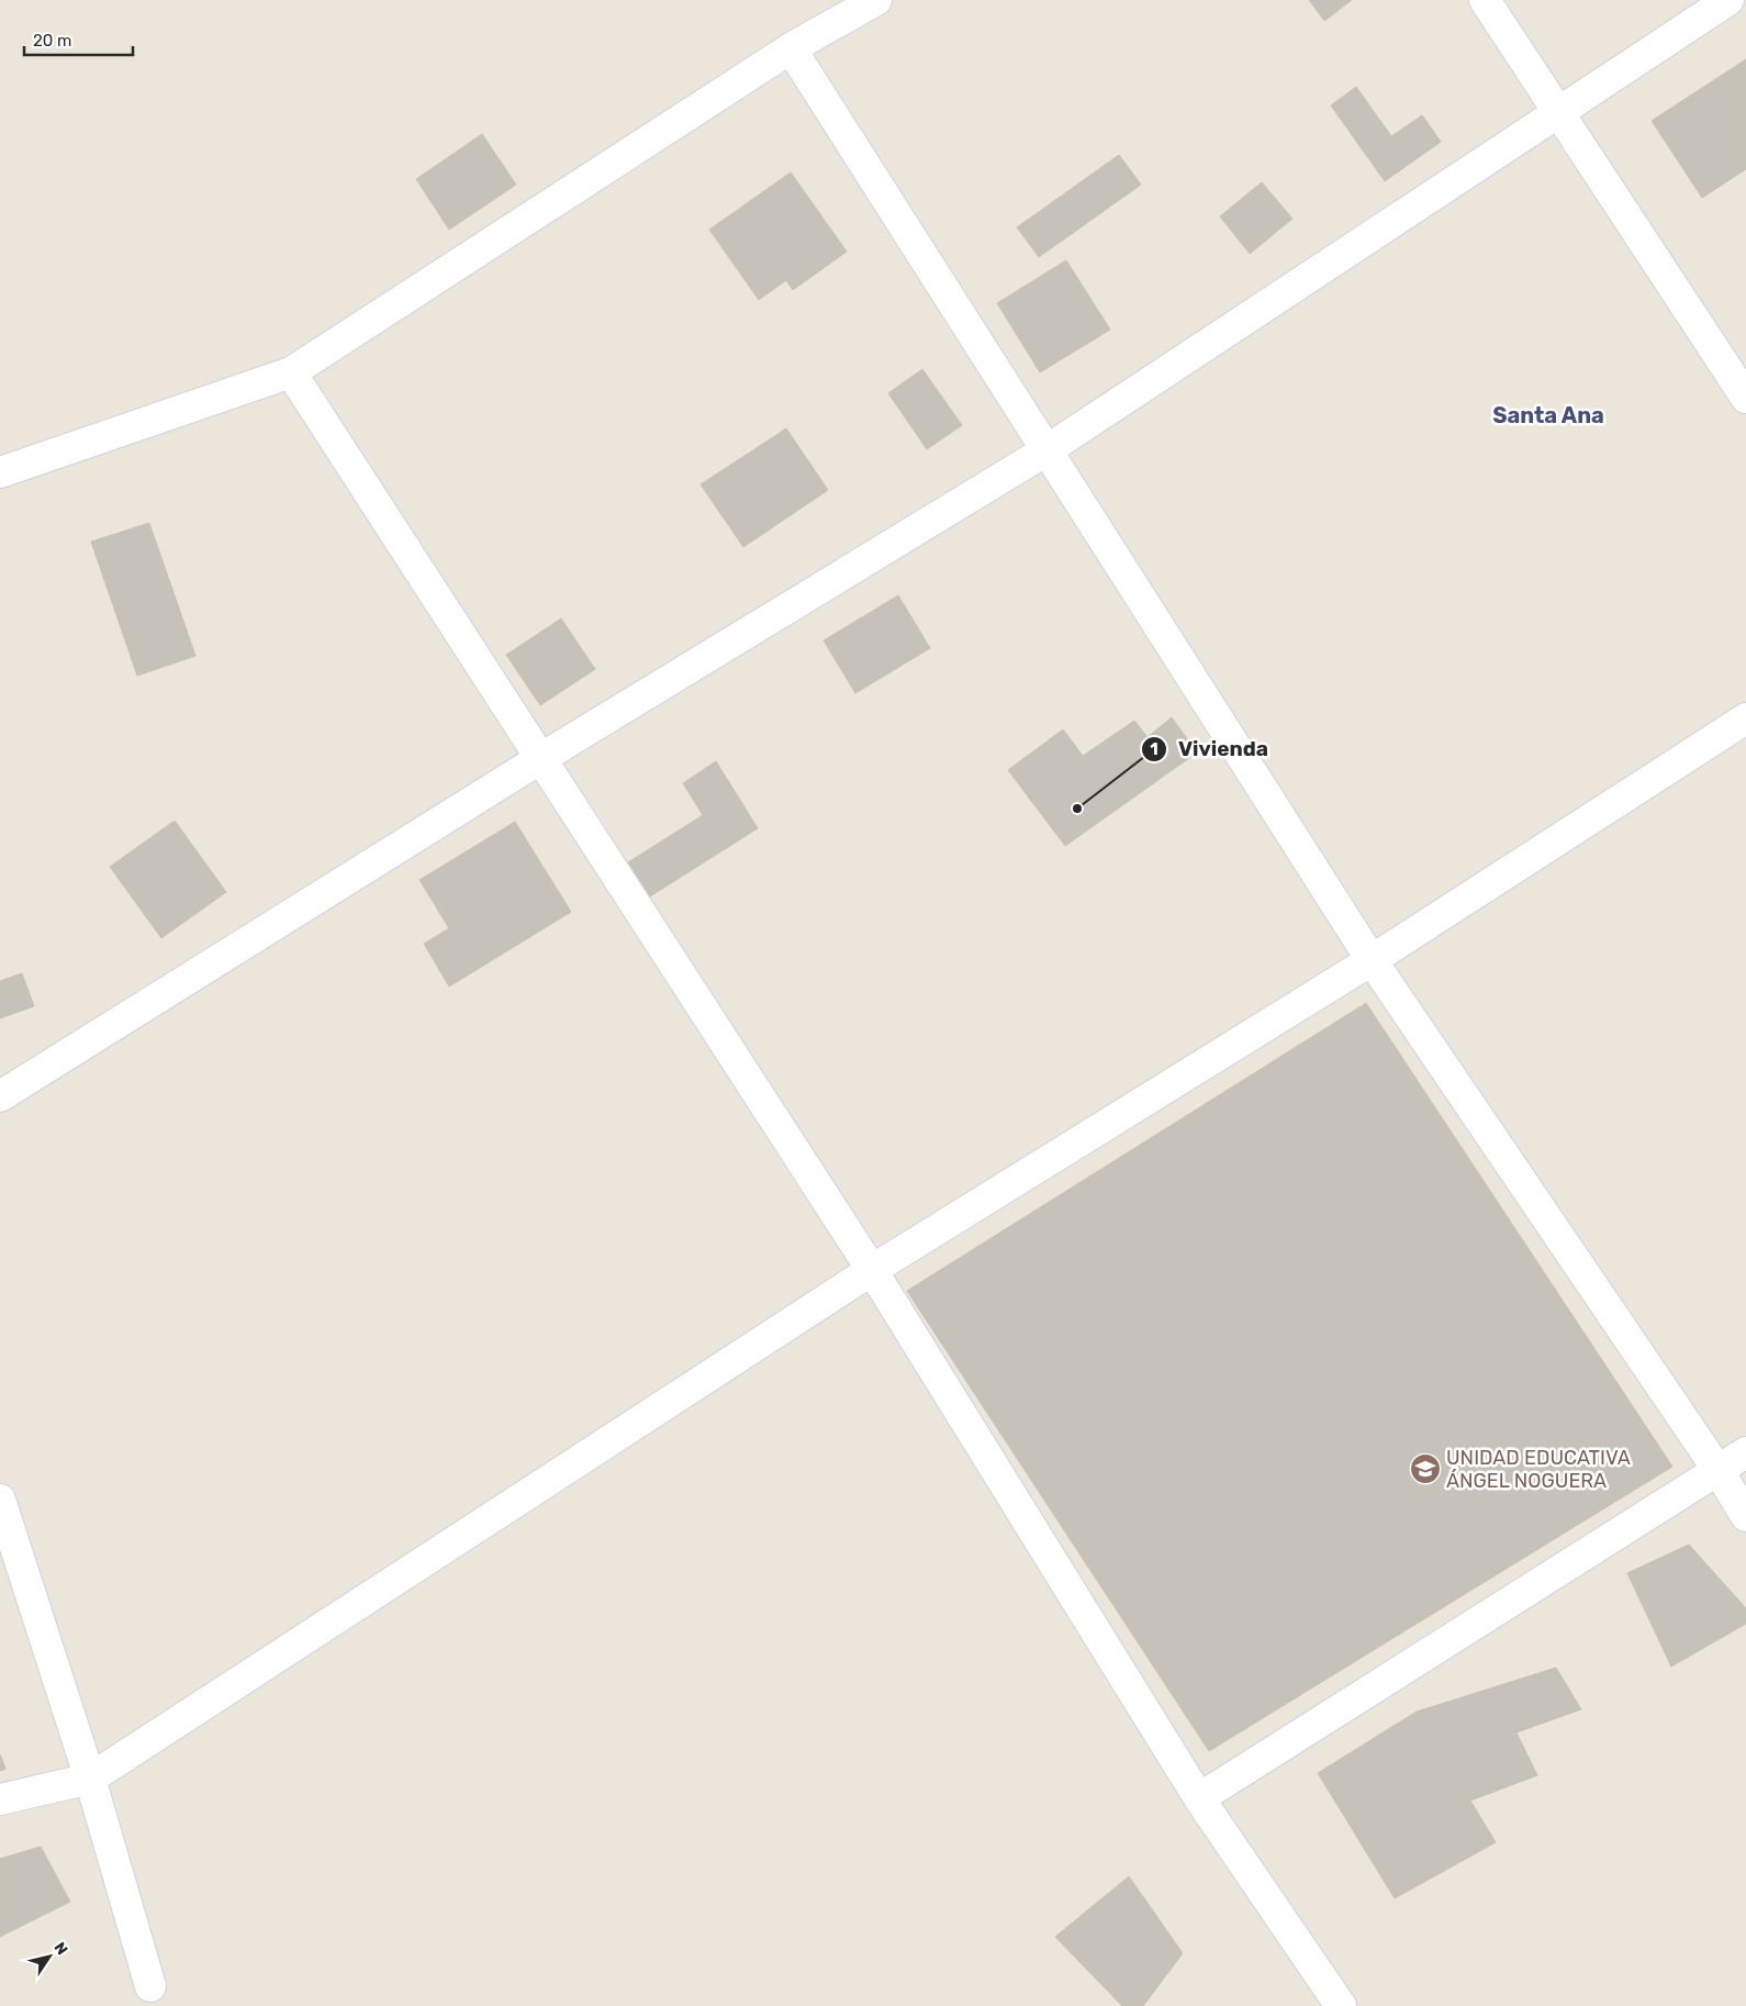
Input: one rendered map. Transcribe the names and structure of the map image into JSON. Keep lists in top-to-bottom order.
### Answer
{
  "districts": ["Santa Ana"],
  "places": {
    "other": ["Vivienda"],
    "school or university": ["UNIDAD EDUCATIVA ÁNGEL NOGUERA"]
  },
  "scale_bar": "20 m",
  "north": "top right"
}
